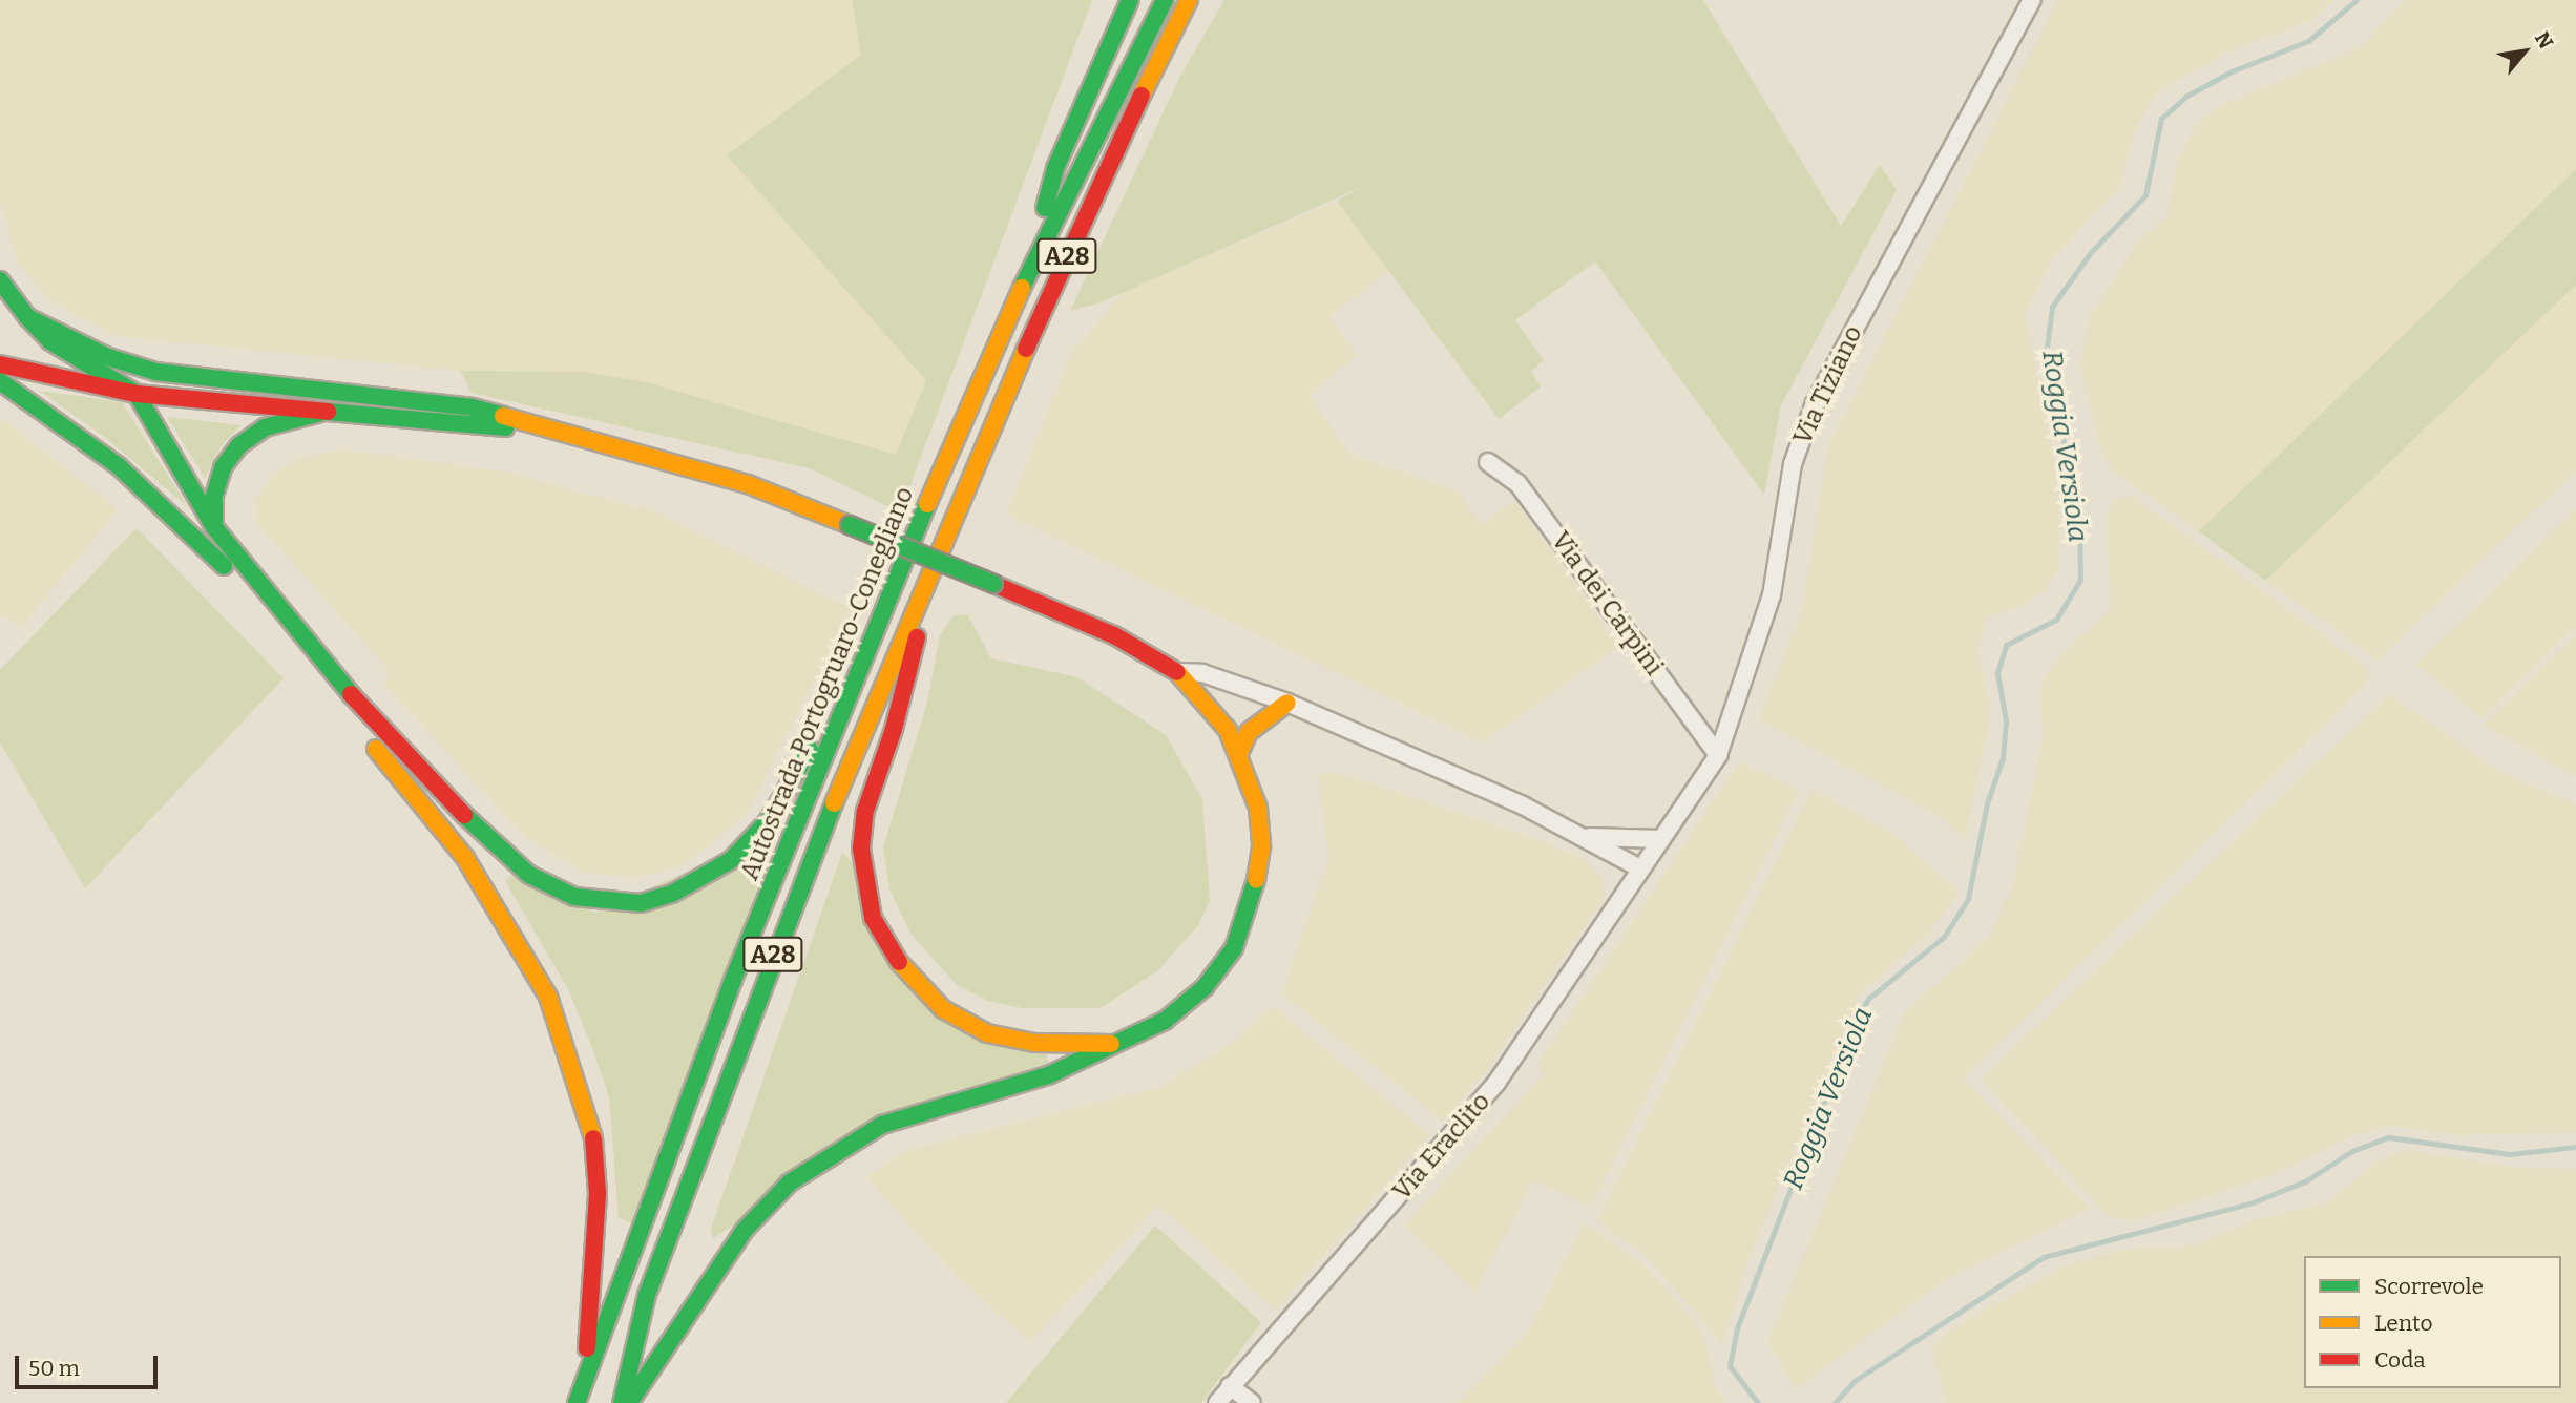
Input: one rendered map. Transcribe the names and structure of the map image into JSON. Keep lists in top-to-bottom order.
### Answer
{
  "streets": {
    "main road": ["A28", "Autostrada Portogruaro-Conegliano"],
    "street": ["Via Tiziano", "Via dei Carpini", "Via Eraclito"]
  },
  "crossings": [
    ["Via Tiziano", "Via dei Carpini"],
    ["Via Tiziano", "Via Eraclito"]
  ],
  "water": ["Roggia Versiola"],
  "legend": ["Scorrevole", "Lento", "Coda"],
  "scale_bar": "50 m",
  "north": "top right"
}
